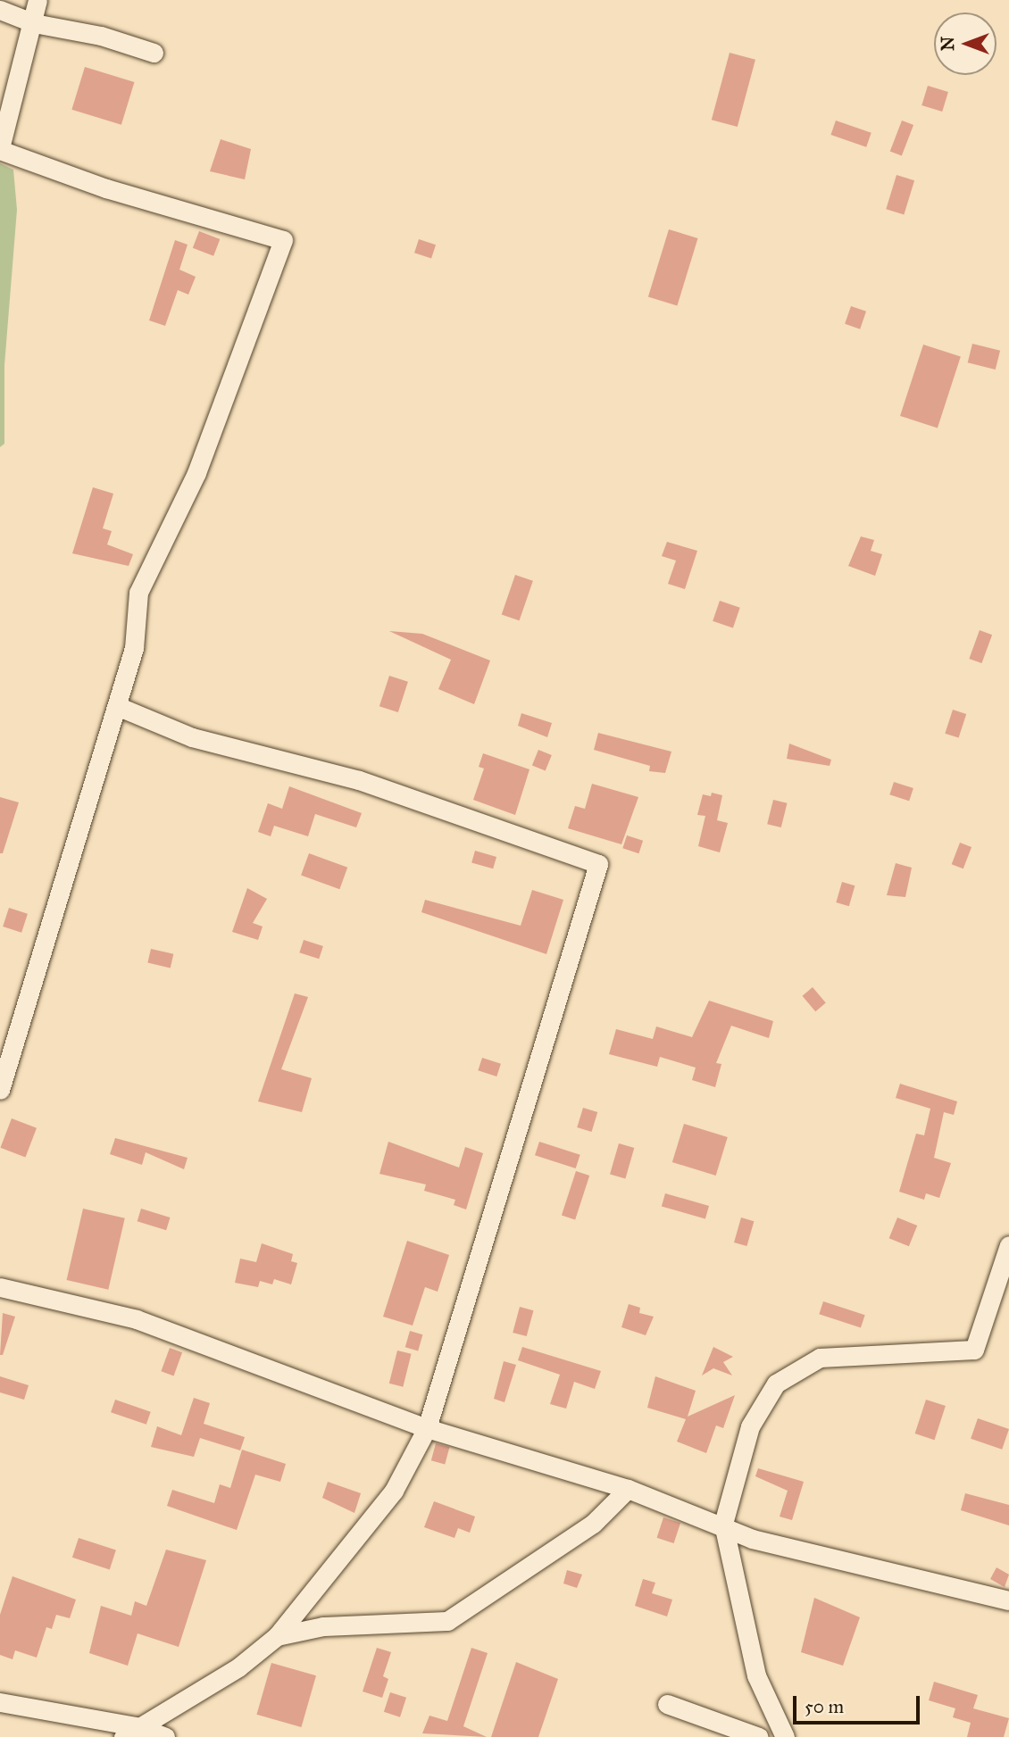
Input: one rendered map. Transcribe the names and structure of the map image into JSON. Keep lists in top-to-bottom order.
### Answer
{
  "scale_bar": "50 m",
  "north": "left"
}
